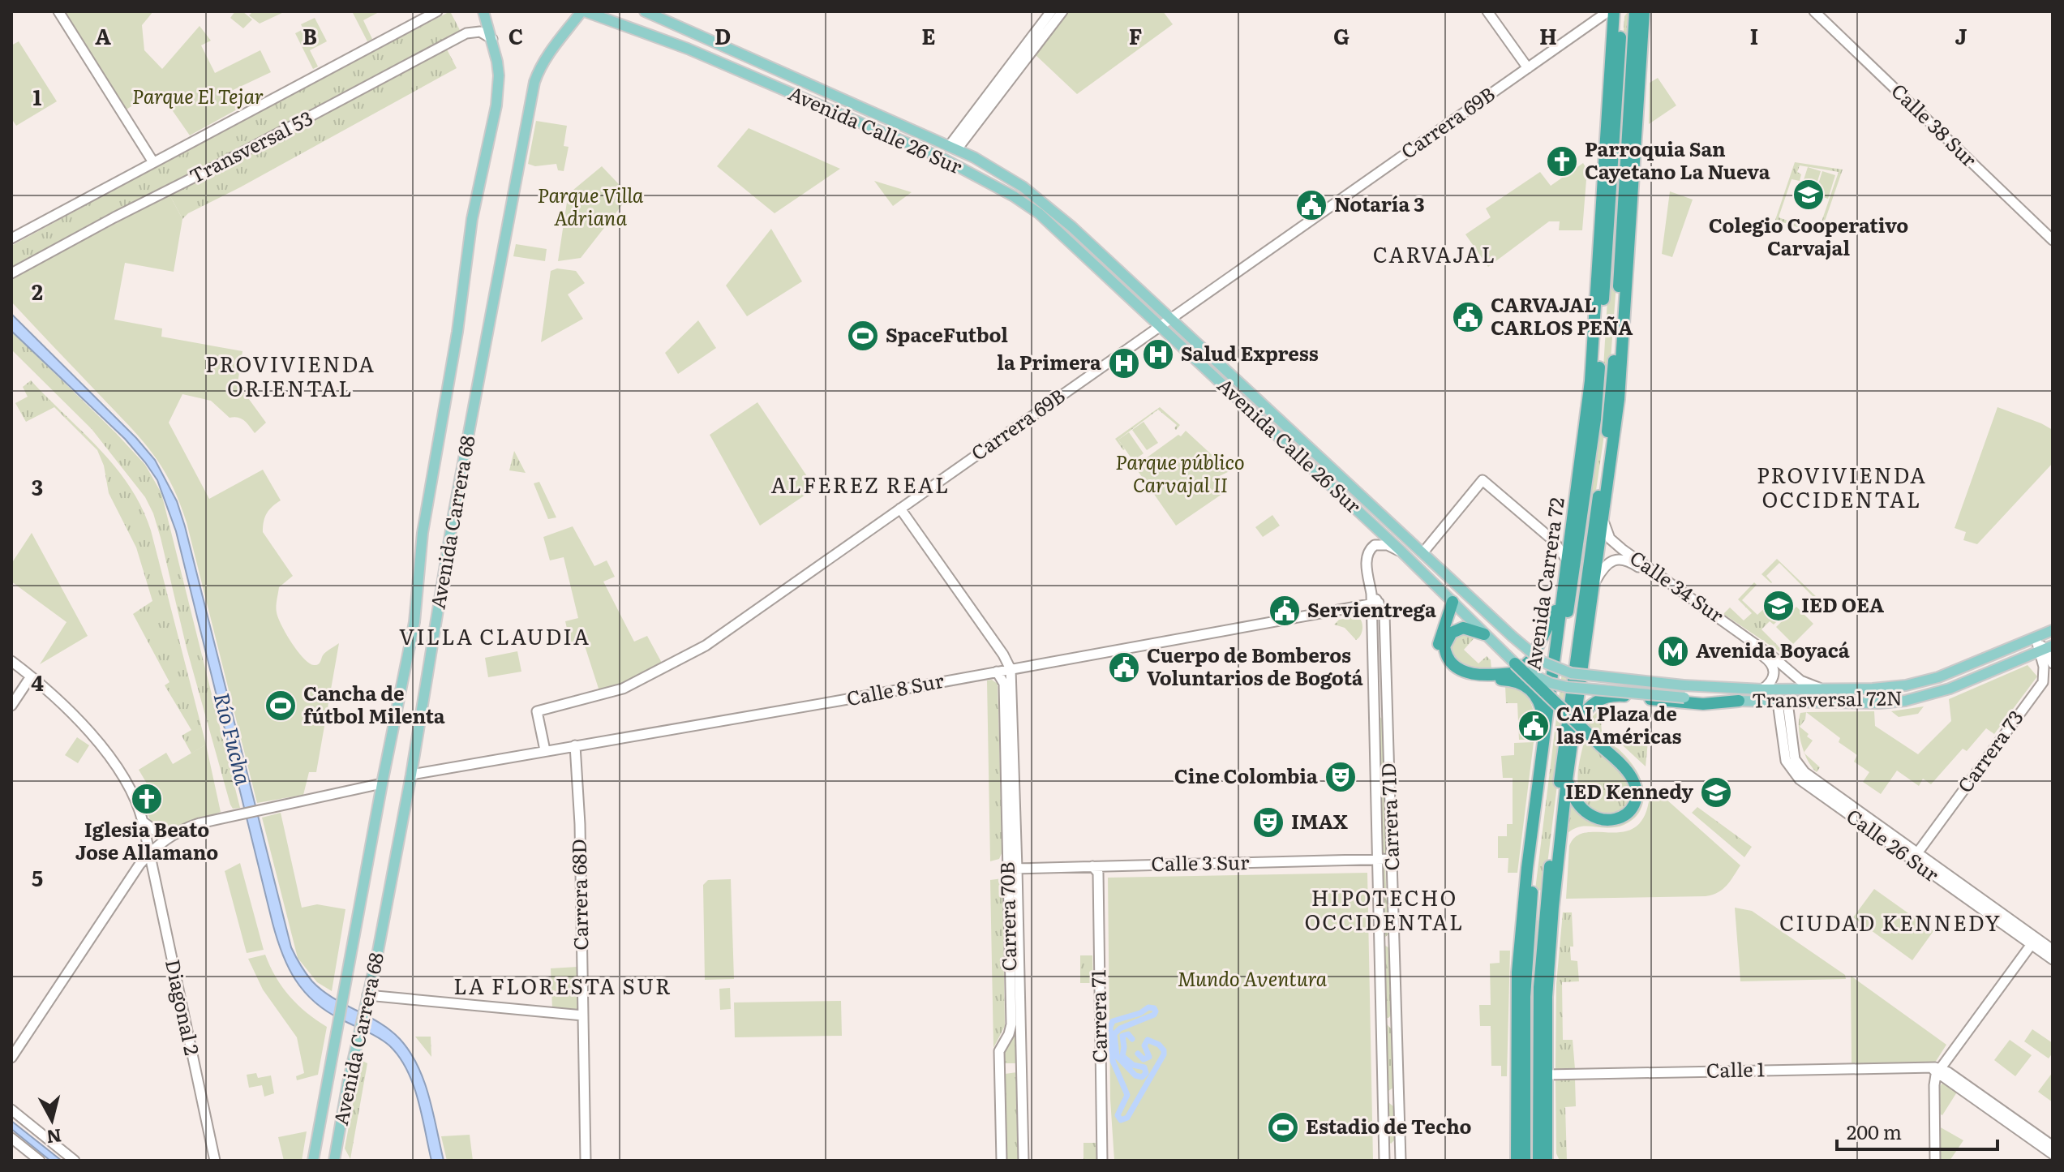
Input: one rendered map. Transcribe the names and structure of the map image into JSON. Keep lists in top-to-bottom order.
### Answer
{
  "streets": {
    "highway": ["Avenida Carrera 72"],
    "main road": ["Avenida Calle 26 Sur", "Avenida Carrera 68", "Transversal 72N"],
    "street": [
      "Carrera 69B",
      "Calle 38 Sur",
      "Transversal 53",
      "Calle 34 Sur",
      "Calle 8 Sur",
      "Carrera 73",
      "Carrera 71D",
      "Calle 26 Sur",
      "Calle 3 Sur",
      "Carrera 68D",
      "Carrera 70B",
      "Diagonal 2",
      "Carrera 71",
      "Calle 1"
    ]
  },
  "crossings": [
    ["Carrera 69B", "Avenida Calle 26 Sur"],
    ["Carrera 69B", "Calle 8 Sur"],
    ["Avenida Calle 26 Sur", "Avenida Carrera 68"],
    ["Avenida Calle 26 Sur", "Transversal 72N"],
    ["Avenida Calle 26 Sur", "Carrera 71D"],
    ["Transversal 53", "Avenida Carrera 68"],
    ["Avenida Carrera 68", "Calle 8 Sur"],
    ["Calle 34 Sur", "Transversal 72N"],
    ["Calle 8 Sur", "Carrera 71D"],
    ["Calle 8 Sur", "Carrera 68D"],
    ["Calle 8 Sur", "Carrera 70B"],
    ["Transversal 72N", "Carrera 73"],
    ["Transversal 72N", "Calle 26 Sur"],
    ["Carrera 73", "Calle 26 Sur"],
    ["Carrera 71D", "Calle 3 Sur"],
    ["Calle 3 Sur", "Carrera 70B"],
    ["Calle 3 Sur", "Carrera 71"]
  ],
  "districts": [
    "CARVAJAL",
    "PROVIVIENDA ORIENTAL",
    "PROVIVIENDA OCCIDENTAL",
    "ALFEREZ REAL",
    "VILLA CLAUDIA",
    "HIPOTECHO OCCIDENTAL",
    "CIUDAD KENNEDY",
    "LA FLORESTA SUR"
  ],
  "water": ["Río Fucha"],
  "parks": [
    "Parque El Tejar",
    "Parque Villa Adriana",
    "Parque público Carvajal II",
    "Mundo Aventura"
  ],
  "places": {
    "church": ["Parroquia San Cayetano La Nueva", "Iglesia Beato Jose Allamano"],
    "school or university": ["Colegio Cooperativo Carvajal", "IED OEA", "IED Kennedy"],
    "public building": [
      "Notaría 3",
      "CARVAJAL CARLOS PEÑA",
      "Servientrega",
      "Cuerpo de Bomberos Voluntarios de Bogotá",
      "CAI Plaza de las Américas"
    ],
    "sports": ["SpaceFutbol", "Cancha de fútbol Milenta", "Estadio de Techo"],
    "hospital": ["Salud Express", "la Primera"],
    "metro station": ["Avenida Boyacá"],
    "theatre": ["Cine Colombia", "IMAX"]
  },
  "scale_bar": "200 m",
  "north": "bottom",
  "grid": {
    "columns": [
      "A",
      "B",
      "C",
      "D",
      "E",
      "F",
      "G",
      "H",
      "I",
      "J"
    ],
    "rows": [
      "1",
      "2",
      "3",
      "4",
      "5"
    ]
  }
}
